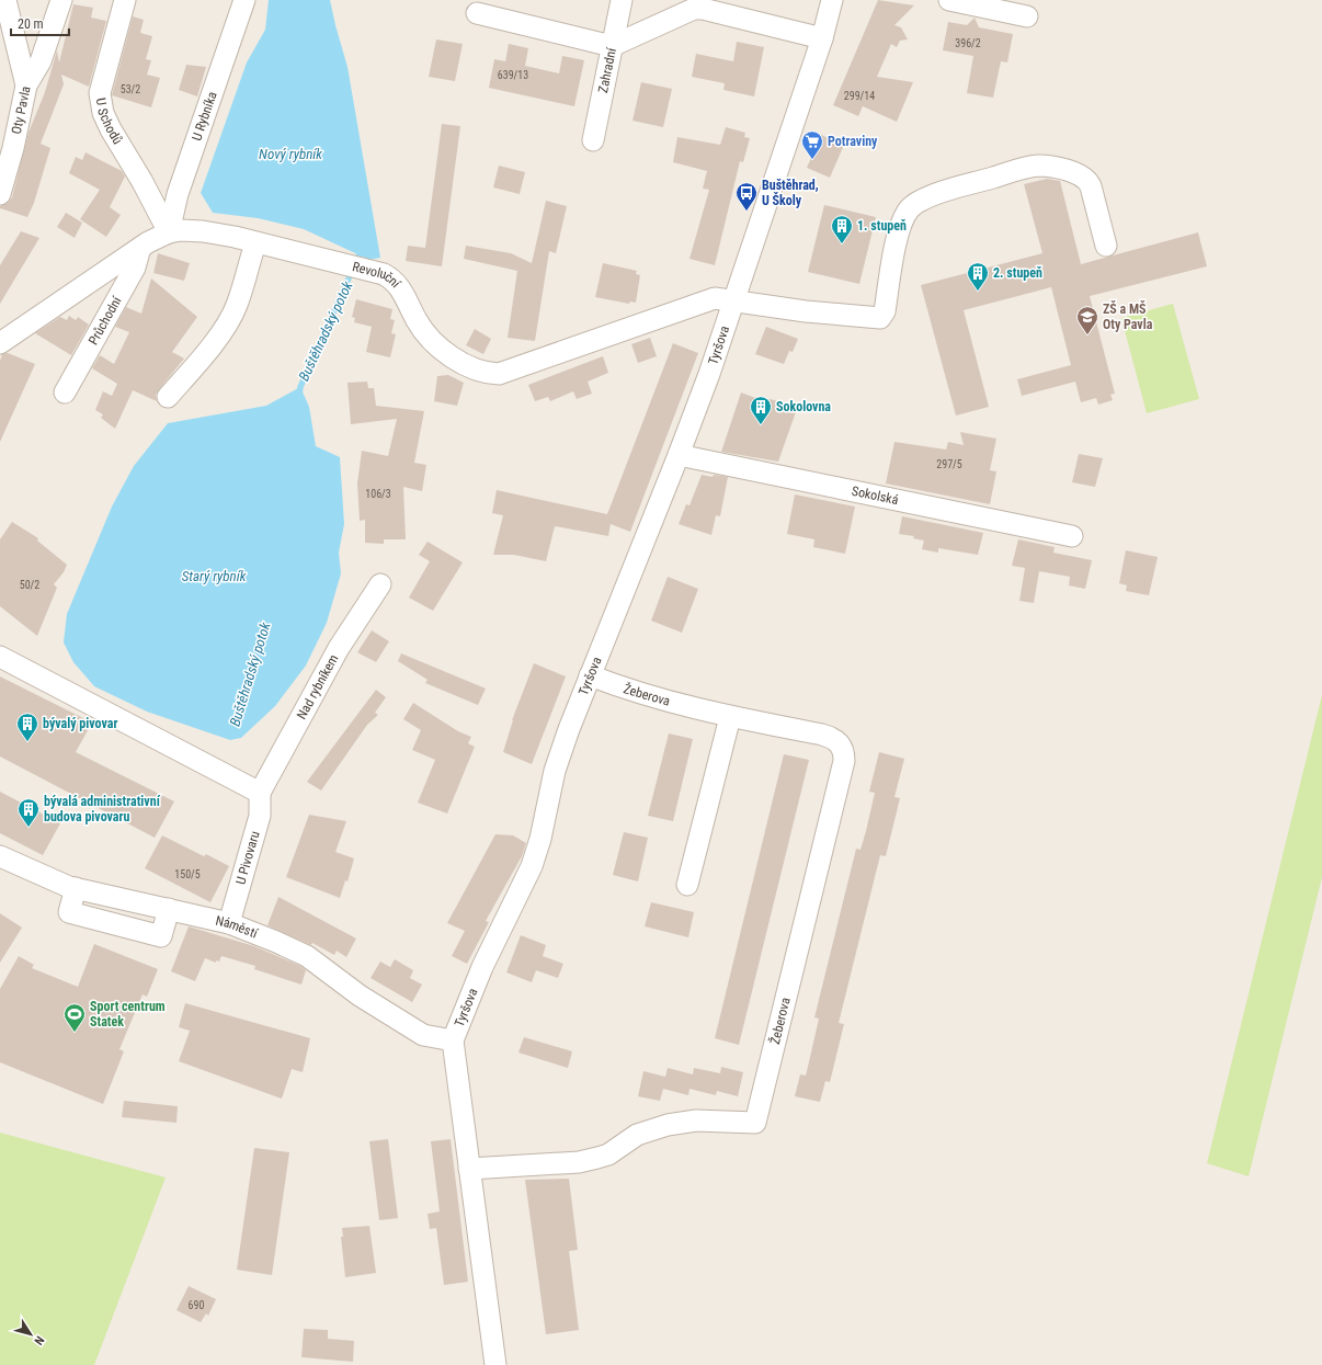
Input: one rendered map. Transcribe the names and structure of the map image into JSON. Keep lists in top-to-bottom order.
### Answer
{
  "streets": {
    "street": [
      "Zahradní",
      "Oty Pavla",
      "U Rybníka",
      "U Schodů",
      "Revoluční",
      "Průchodní",
      "Tyršova",
      "Sokolská",
      "Nad rybníkem",
      "Žeberova",
      "U Pivovaru",
      "Náměstí"
    ]
  },
  "crossings": [
    ["U Rybníka", "U Schodů"],
    ["U Rybníka", "Revoluční"],
    ["U Schodů", "Revoluční"],
    ["Revoluční", "Průchodní"],
    ["Revoluční", "Tyršova"],
    ["Tyršova", "Sokolská"],
    ["Tyršova", "Žeberova"],
    ["Tyršova", "Náměstí"],
    ["Nad rybníkem", "U Pivovaru"],
    ["U Pivovaru", "Náměstí"]
  ],
  "water": ["Nový rybník", "Buštěhradský potok", "Starý rybník"],
  "places": {
    "supermarket": ["Potraviny"],
    "bus stop": ["Buštěhrad, U Školy"],
    "building": [
      "1. stupeň",
      "2. stupeň",
      "Sokolovna",
      "bývalý pivovar",
      "bývalá administrativní budova pivovaru"
    ],
    "school or university": ["ZŠ a MŠ Oty Pavla"],
    "sports": ["Sport centrum Statek"]
  },
  "house_numbers": [
    "396/2",
    "639/13",
    "53/2",
    "299/14",
    "297/5",
    "106/3",
    "50/2",
    "150/5",
    "690"
  ],
  "scale_bar": "20 m",
  "north": "bottom right"
}
